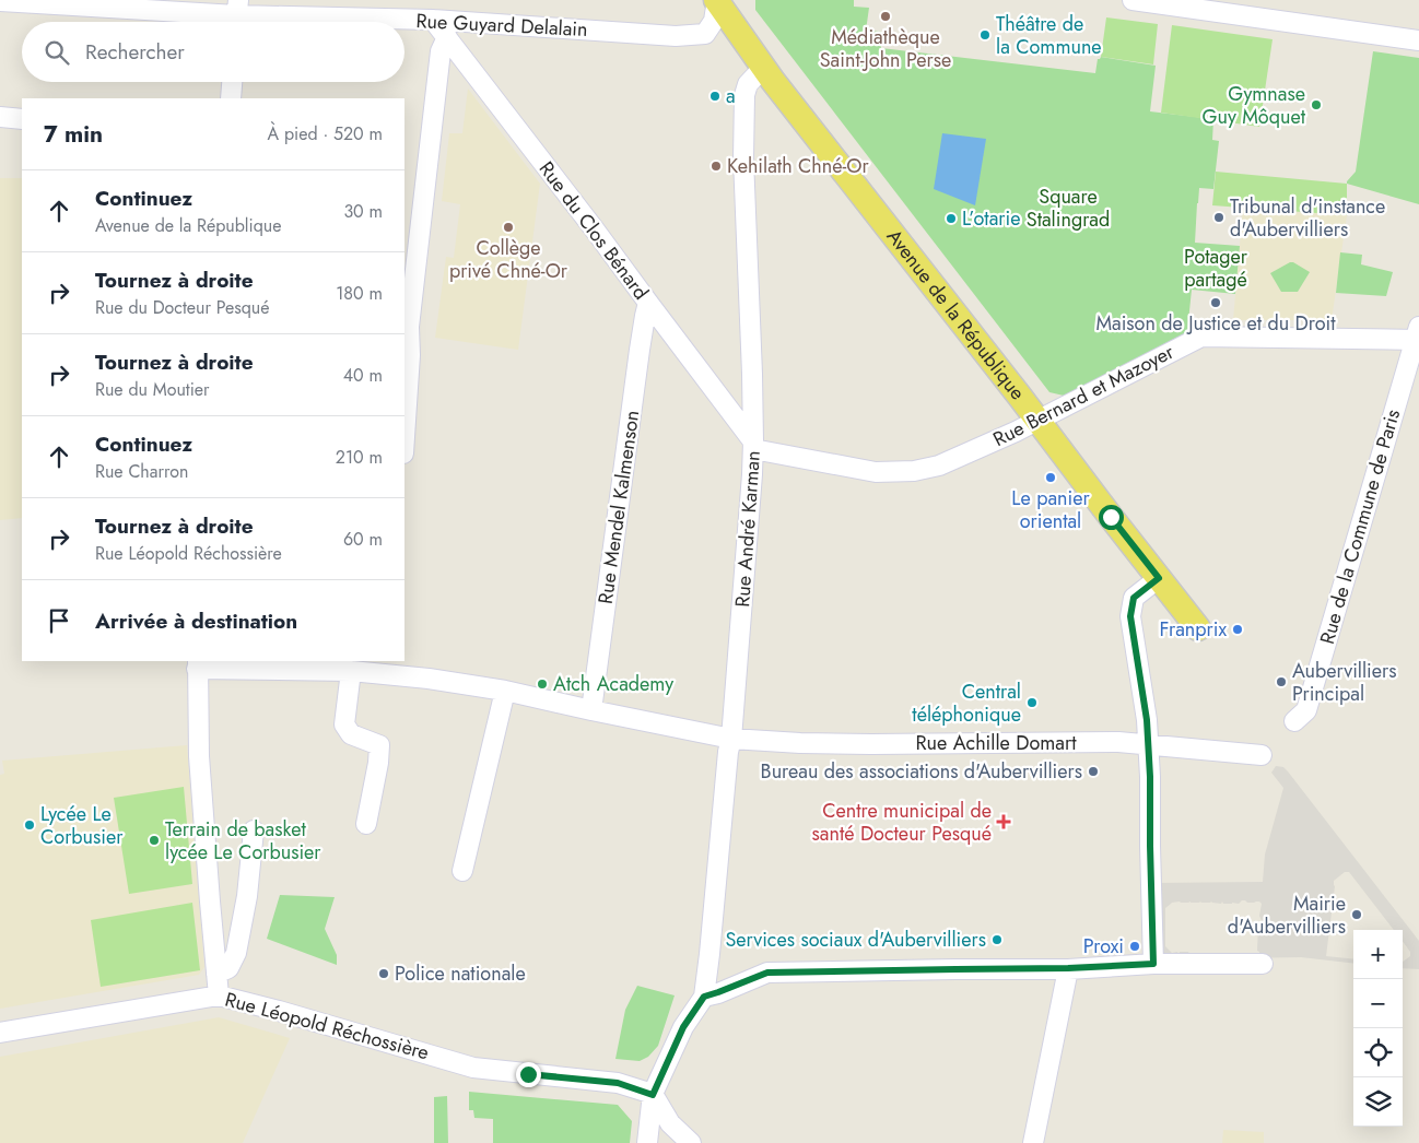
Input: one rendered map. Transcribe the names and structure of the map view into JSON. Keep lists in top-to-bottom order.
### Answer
{
  "streets": {
    "main road": ["Avenue de la République"],
    "street": [
      "Rue Guyard Delalain",
      "Rue du Clos Bénard",
      "Rue Bernard et Mazoyer",
      "Rue Mendel Kalmenson",
      "Rue de la Commune de Paris",
      "Rue André Karman",
      "Rue Achille Domart",
      "Rue Léopold Réchossière"
    ]
  },
  "crossings": [
    ["Rue Guyard Delalain", "Rue du Clos Bénard"],
    ["Rue Guyard Delalain", "Avenue de la République"],
    ["Rue du Clos Bénard", "Rue Bernard et Mazoyer"],
    ["Rue du Clos Bénard", "Rue Mendel Kalmenson"],
    ["Rue du Clos Bénard", "Rue André Karman"],
    ["Avenue de la République", "Rue Bernard et Mazoyer"],
    ["Avenue de la République", "Rue André Karman"],
    ["Rue Bernard et Mazoyer", "Rue de la Commune de Paris"],
    ["Rue Bernard et Mazoyer", "Rue André Karman"],
    ["Rue Mendel Kalmenson", "Rue Achille Domart"],
    ["Rue André Karman", "Rue Achille Domart"]
  ],
  "parks": ["Square Stalingrad", "Potager partagé"],
  "places": {
    "other": [
      "Médiathèque Saint-John Perse",
      "Théâtre de la Commune",
      "a",
      "Gymnase Guy Môquet",
      "Kehilath Chné-Or",
      "Tribunal d'instance d'Aubervilliers",
      "L’otarie",
      "Collège privé Chné-Or",
      "Maison de Justice et du Droit",
      "Le panier oriental",
      "Franprix",
      "Aubervilliers Principal",
      "Atch Academy",
      "Central téléphonique",
      "Bureau des associations d'Aubervilliers",
      "Lycée Le Corbusier",
      "Terrain de basket lycée Le Corbusier",
      "Mairie d'Aubervilliers",
      "Services sociaux d'Aubervilliers",
      "Proxi",
      "Police nationale"
    ],
    "health": ["Centre municipal de santé Docteur Pesqué"]
  },
  "page": {
    "search": "Rechercher",
    "heading": ["7 min", "À pied · 520 m"],
    "list": [
      ["Continuez", "Avenue de la République", "30 m"],
      ["Tournez à droite", "Rue du Docteur Pesqué", "180 m"],
      ["Tournez à droite", "Rue du Moutier", "40 m"],
      ["Continuez", "Rue Charron", "210 m"],
      ["Tournez à droite", "Rue Léopold Réchossière", "60 m"],
      "Arrivée à destination"
    ],
    "map_buttons": ["+", "−"]
  }
}
